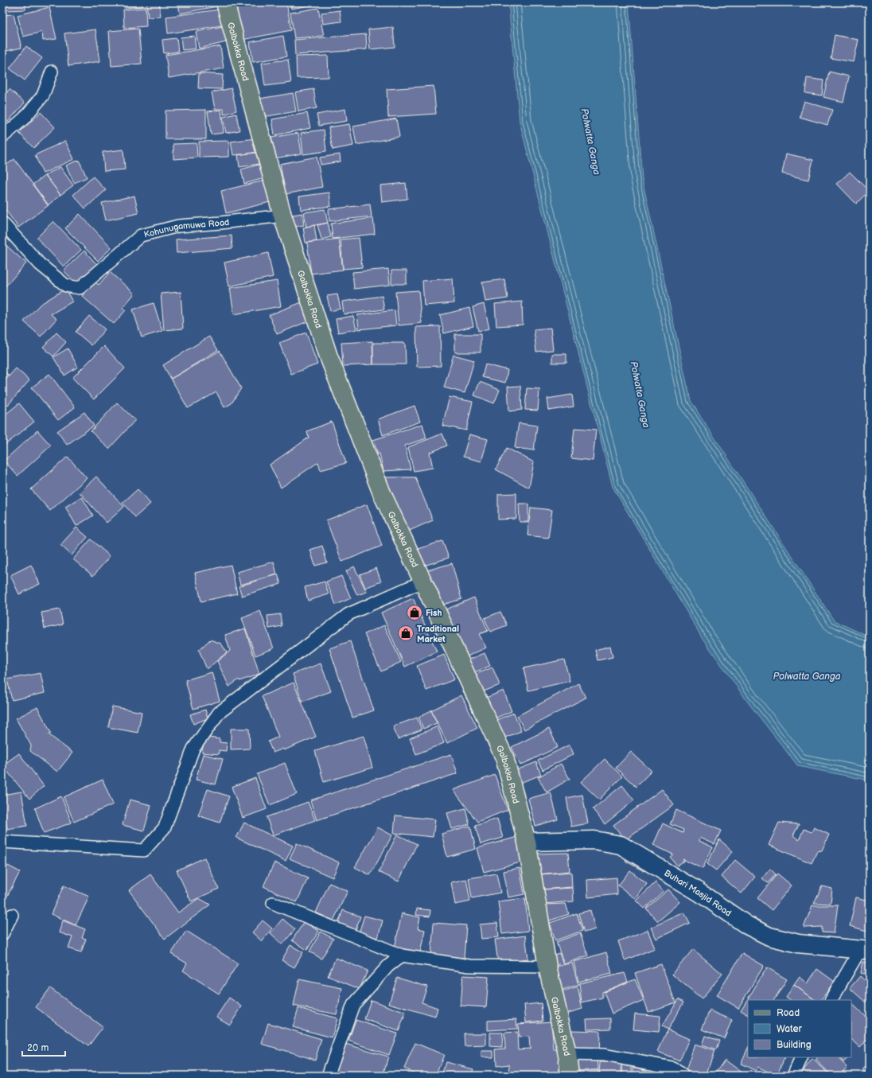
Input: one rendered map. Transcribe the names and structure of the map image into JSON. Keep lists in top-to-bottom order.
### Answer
{
  "streets": {
    "main road": ["Galbokka Road", "Buhari Masjid Road"],
    "street": ["Kohunugamuwa Road"]
  },
  "crossings": [
    ["Galbokka Road", "Kohunugamuwa Road"],
    ["Galbokka Road", "Buhari Masjid Road"]
  ],
  "water": ["Polwatta Ganga"],
  "places": {
    "shop": ["Fish", "Traditional Market"]
  },
  "legend": ["Road", "Water", "Building"],
  "scale_bar": "20 m"
}
